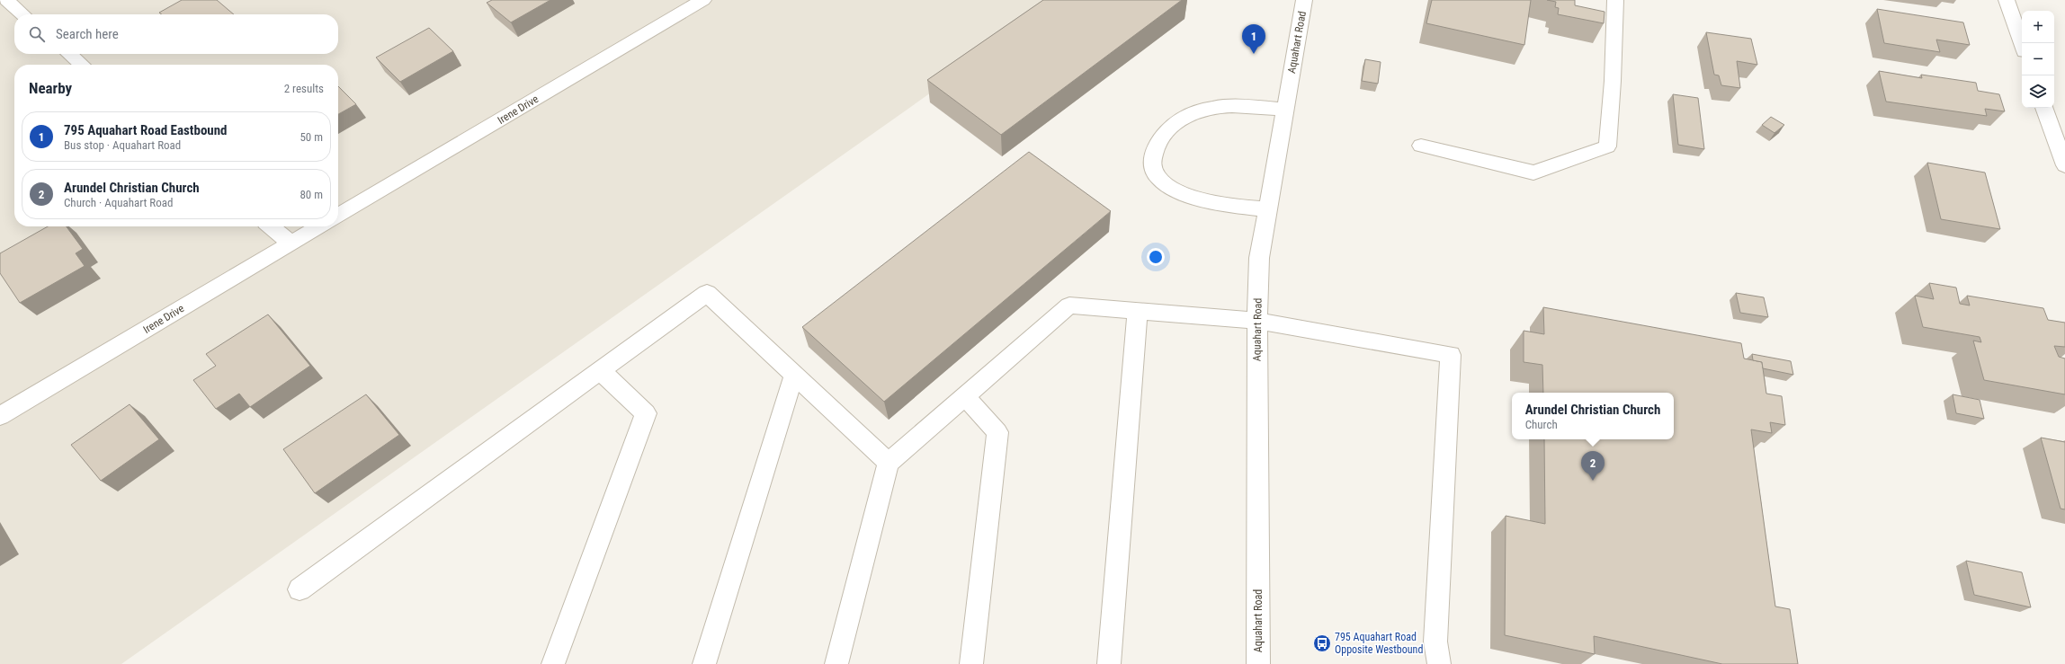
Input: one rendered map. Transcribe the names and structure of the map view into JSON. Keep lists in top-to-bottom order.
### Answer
{
  "streets": {
    "street": ["Aquahart Road", "Irene Drive"]
  },
  "places": {
    "bus stop": ["795 Aquahart Road Opposite Westbound"]
  },
  "page": {
    "map_buttons": ["+", "−"],
    "search": "Search here",
    "pins": ["1", "2"],
    "heading": ["Nearby", "2 results"],
    "list": [
      {
        "mark": "1",
        "name": "795 Aquahart Road Eastbound",
        "note": "Bus stop · Aquahart Road",
        "value": "50 m"
      },
      {
        "mark": "2",
        "name": "Arundel Christian Church",
        "note": "Church · Aquahart Road",
        "value": "80 m"
      }
    ],
    "popup": ["Arundel Christian Church", "Church"]
  }
}
